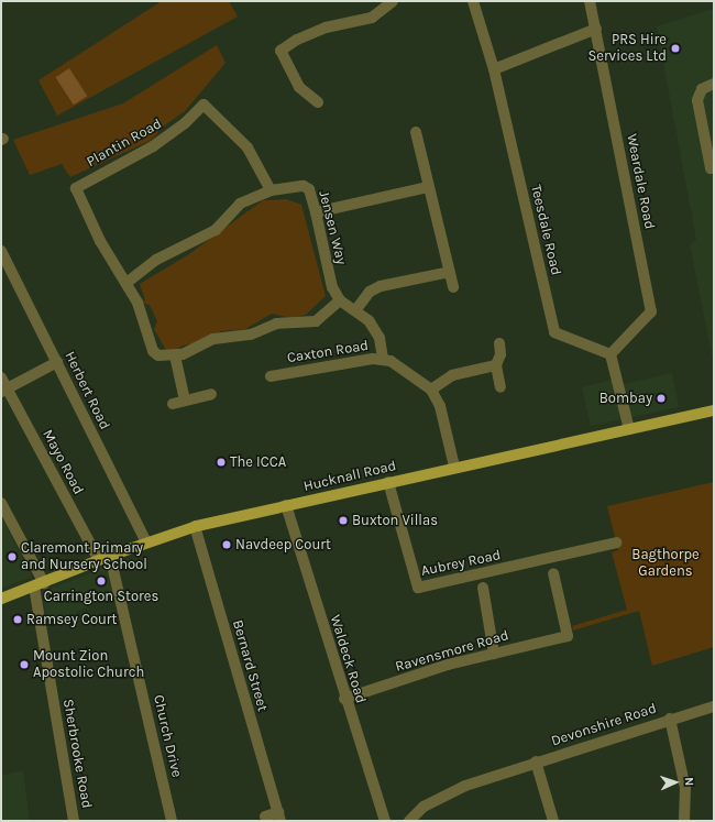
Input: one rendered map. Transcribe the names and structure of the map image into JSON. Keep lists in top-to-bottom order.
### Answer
{
  "streets": {
    "main road": ["Hucknall Road"],
    "street": [
      "Plantin Road",
      "Weardale Road",
      "Jensen Way",
      "Teesdale Road",
      "Caxton Road",
      "Herbert Road",
      "Mayo Road",
      "Aubrey Road",
      "Ravensmore Road",
      "Waldeck Road",
      "Bernard Street",
      "Devonshire Road",
      "Church Drive",
      "Sherbrooke Road"
    ]
  },
  "crossings": [
    ["Plantin Road", "Jensen Way"],
    ["Weardale Road", "Teesdale Road"],
    ["Caxton Road", "Hucknall Road"],
    ["Herbert Road", "Hucknall Road"],
    ["Mayo Road", "Hucknall Road"],
    ["Hucknall Road", "Aubrey Road"],
    ["Hucknall Road", "Waldeck Road"],
    ["Hucknall Road", "Bernard Street"],
    ["Hucknall Road", "Church Drive"],
    ["Hucknall Road", "Sherbrooke Road"],
    ["Ravensmore Road", "Waldeck Road"]
  ],
  "parks": ["Bagthorpe Gardens"],
  "places": [
    "PRS Hire Services Ltd",
    "Bombay",
    "The ICCA",
    "Buxton Villas",
    "Navdeep Court",
    "Claremont Primary and Nursery School",
    "Carrington Stores",
    "Ramsey Court",
    "Mount Zion Apostolic Church"
  ],
  "north": "right"
}
